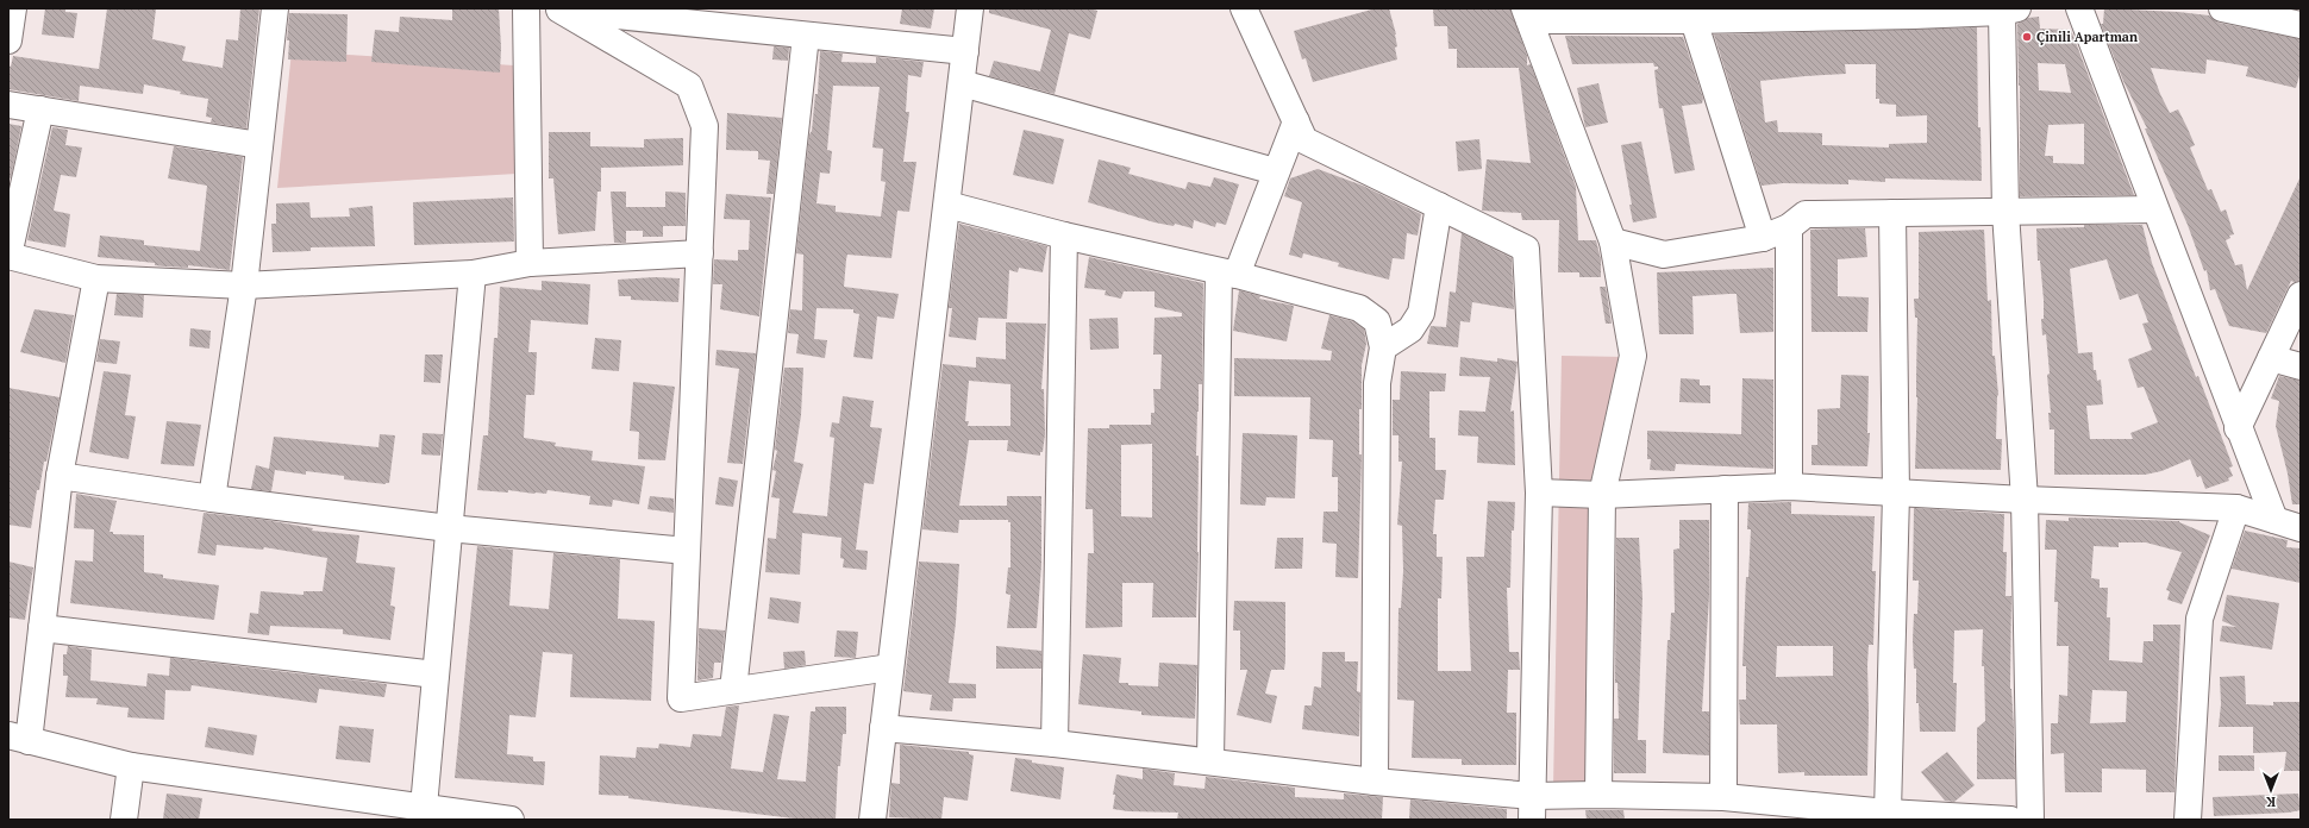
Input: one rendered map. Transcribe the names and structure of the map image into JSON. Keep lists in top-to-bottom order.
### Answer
{
  "places": ["Çinili Apartman"],
  "north": "bottom"
}
